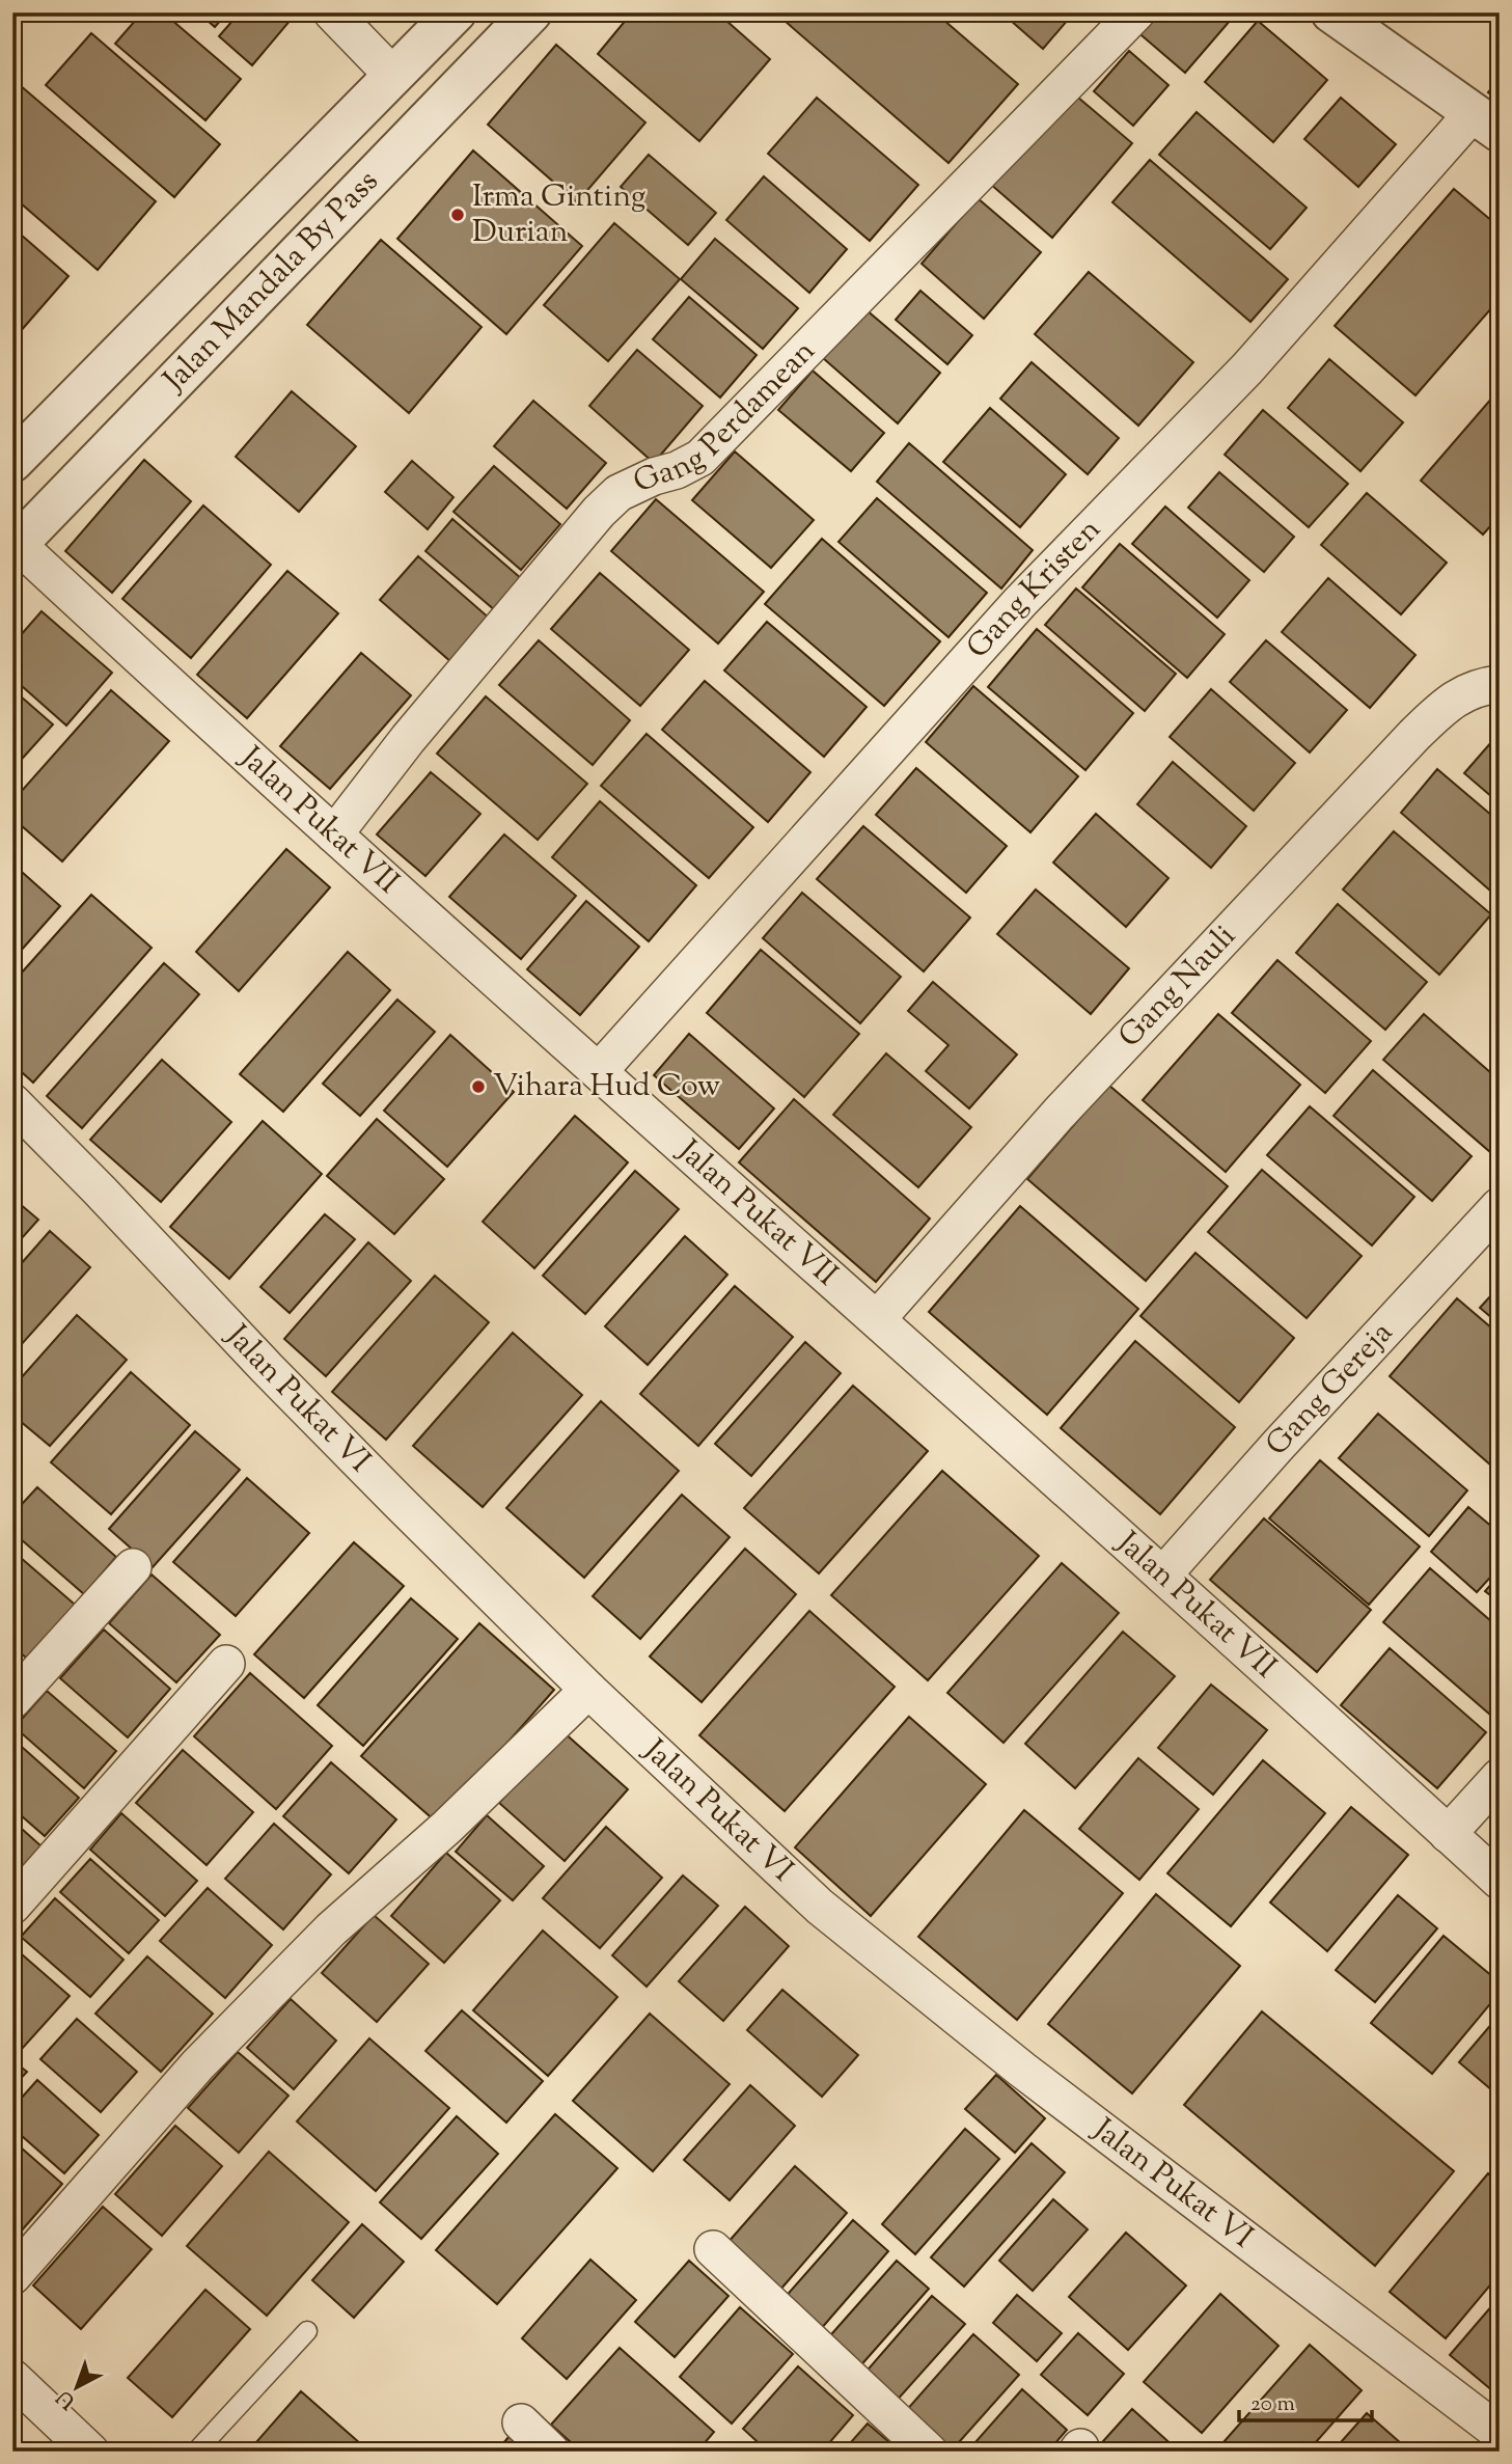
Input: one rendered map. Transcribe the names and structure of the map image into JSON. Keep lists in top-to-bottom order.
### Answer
{
  "streets": {
    "street": [
      "Jalan Mandala By Pass",
      "Gang Perdamean",
      "Gang Kristen",
      "Jalan Pukat VII",
      "Gang Nauli",
      "Gang Gereja",
      "Jalan Pukat VI"
    ]
  },
  "crossings": [
    ["Jalan Mandala By Pass", "Jalan Pukat VII"],
    ["Gang Perdamean", "Jalan Pukat VII"],
    ["Gang Kristen", "Jalan Pukat VII"],
    ["Jalan Pukat VII", "Gang Nauli"],
    ["Jalan Pukat VII", "Gang Gereja"]
  ],
  "places": ["Irma Ginting Durian", "Vihara Hud Cow"],
  "scale_bar": "20 m",
  "north": "bottom left"
}
